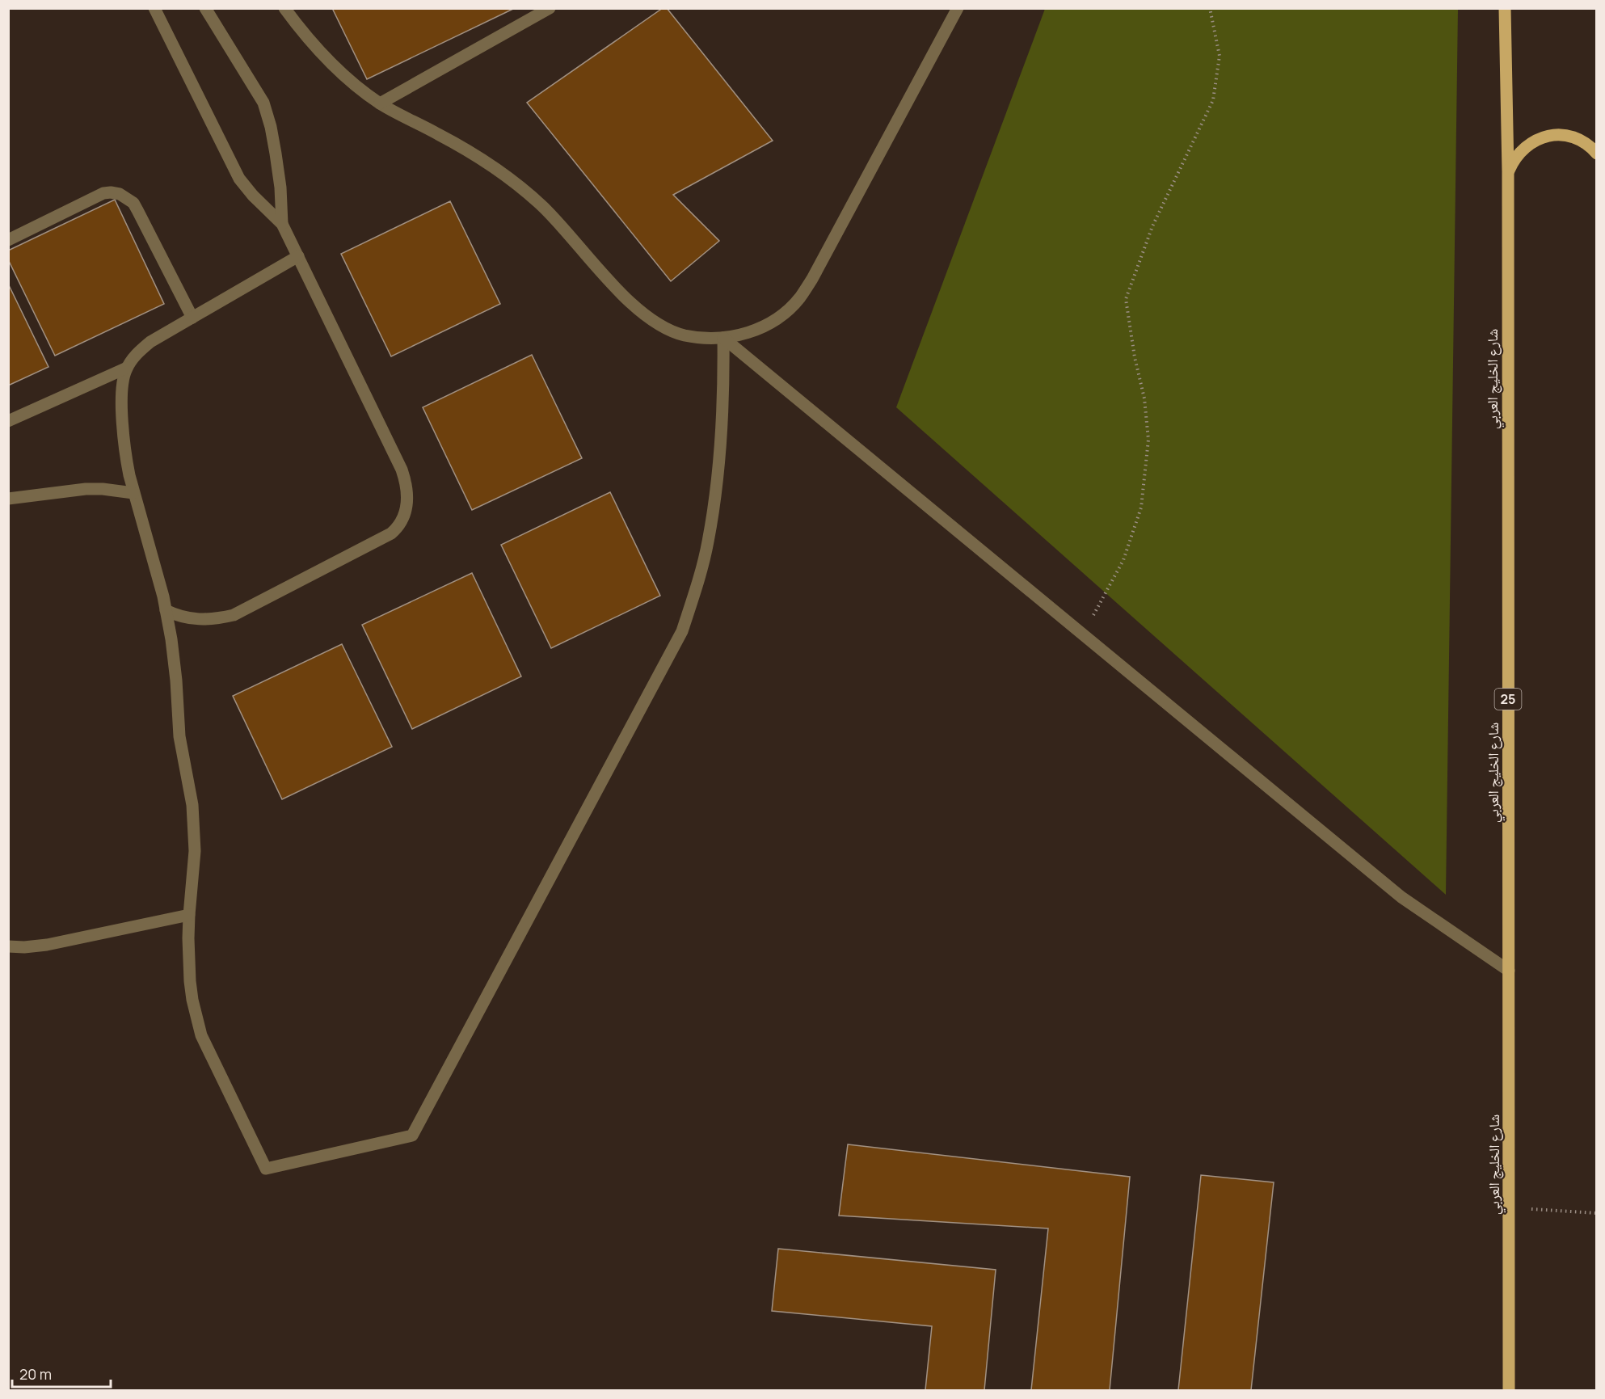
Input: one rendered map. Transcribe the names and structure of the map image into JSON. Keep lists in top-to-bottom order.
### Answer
{
  "streets": {
    "main road": ["شارع الخليج العربي", "25"]
  },
  "scale_bar": "20 m"
}
